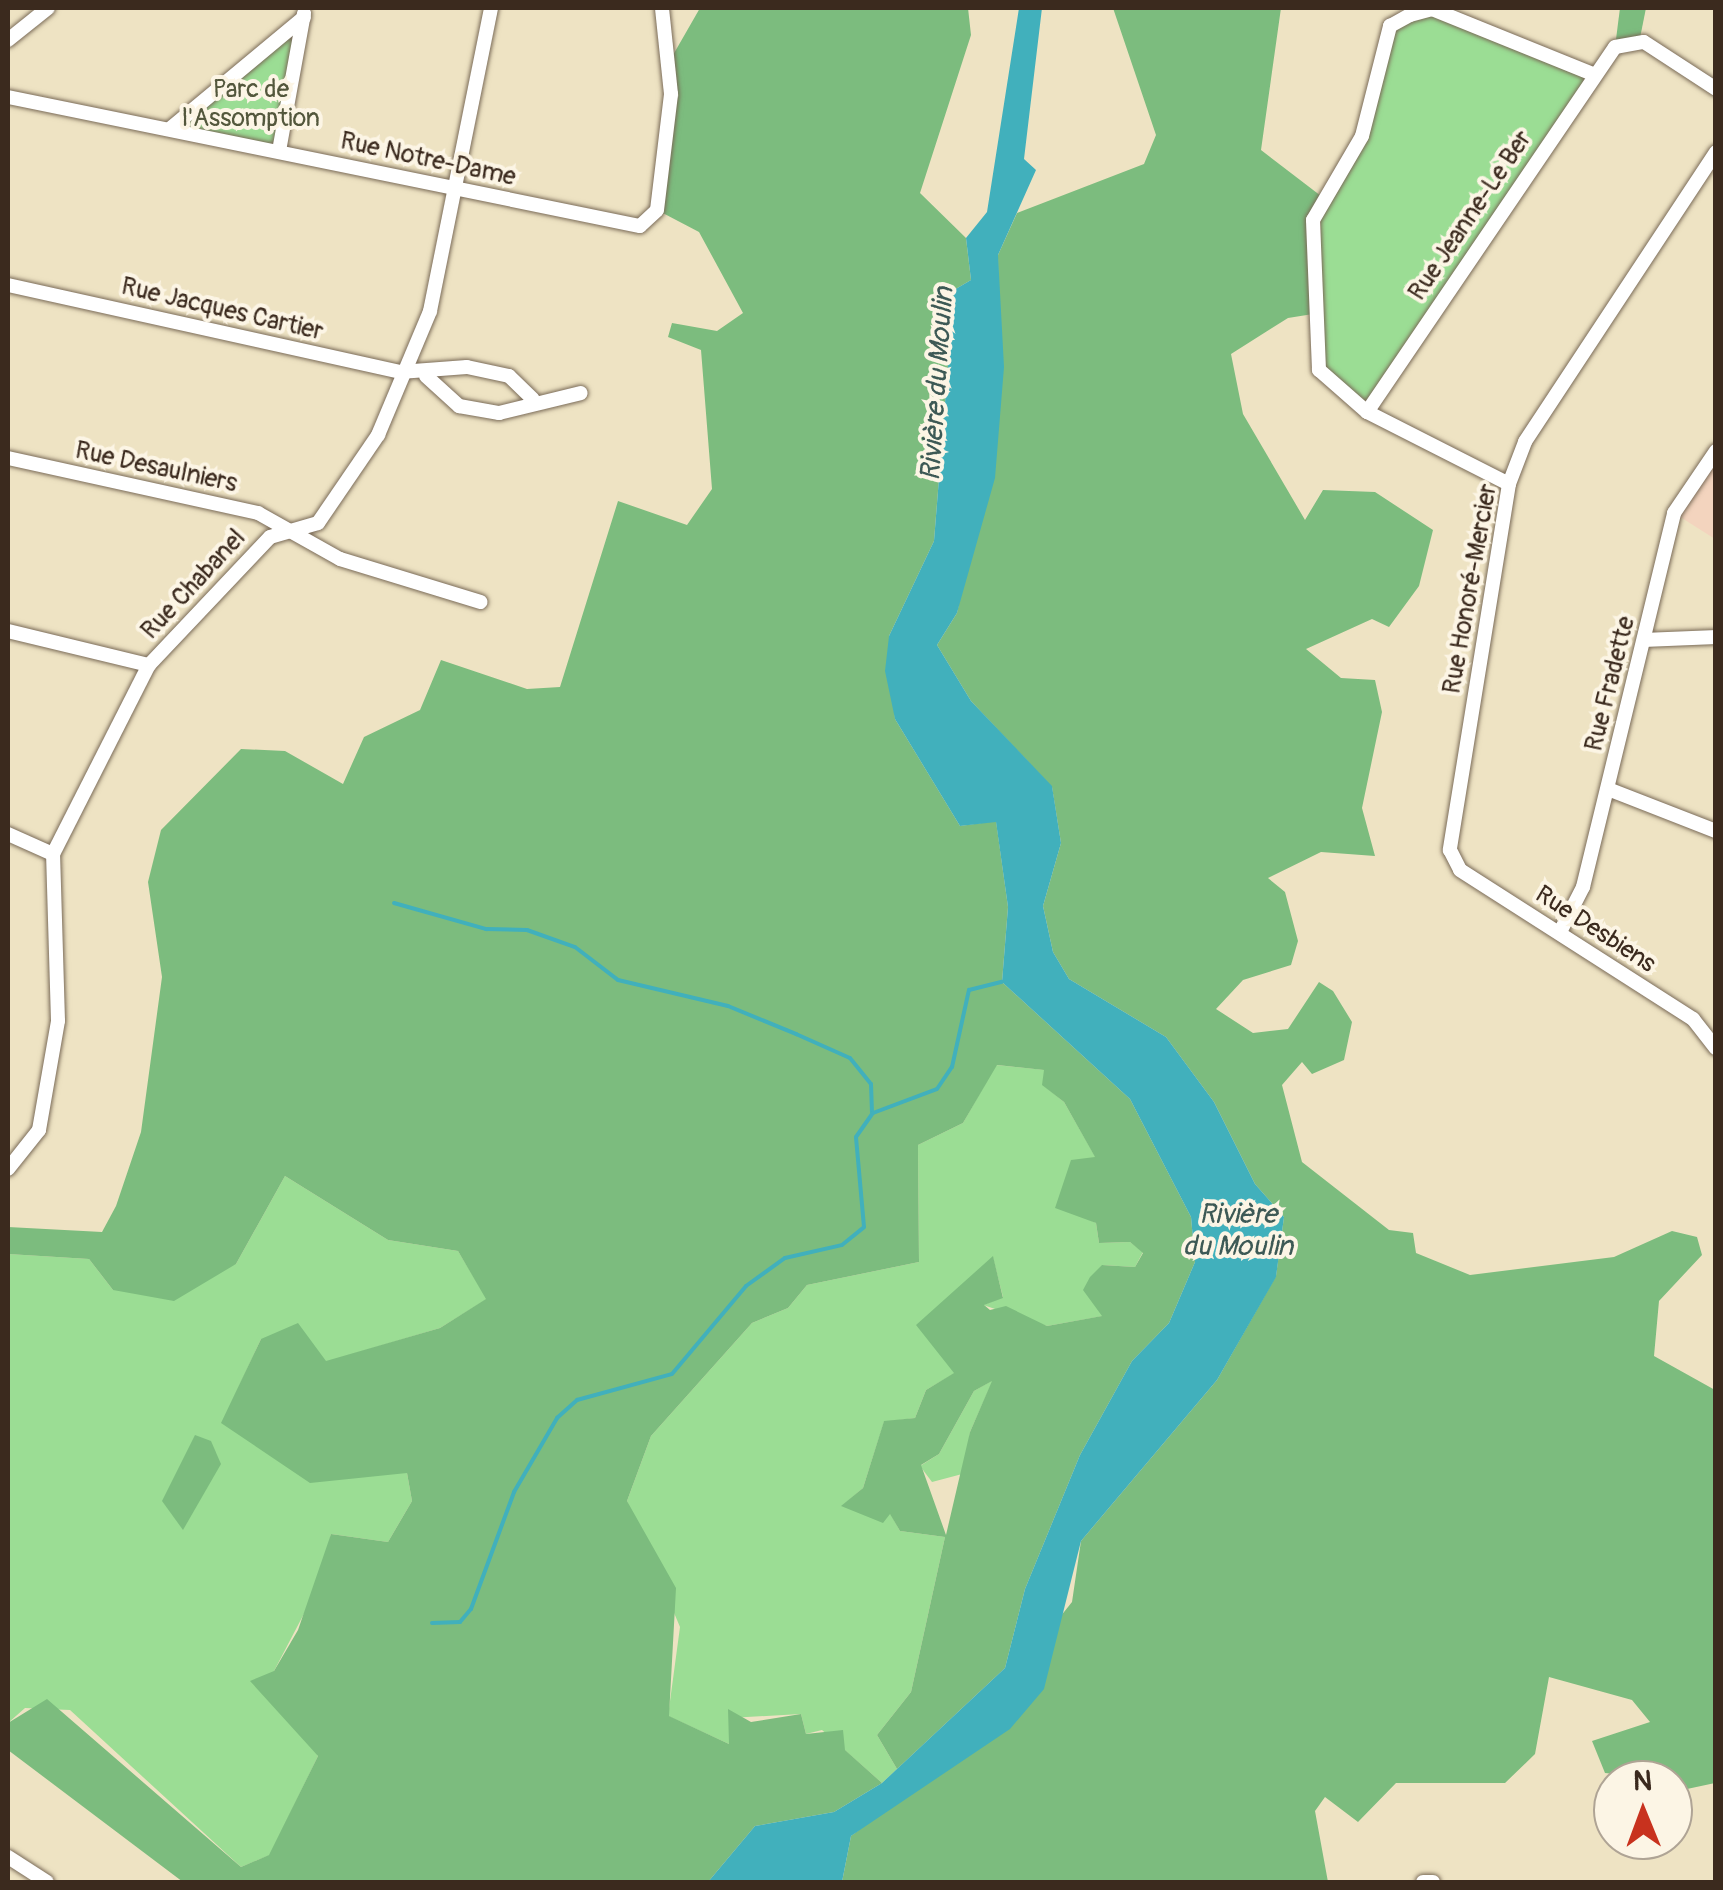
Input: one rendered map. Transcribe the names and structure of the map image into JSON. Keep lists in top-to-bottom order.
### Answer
{
  "streets": {
    "street": [
      "Rue Notre-Dame",
      "Rue Jeanne-Le Ber",
      "Rue Jacques Cartier",
      "Rue Desaulniers",
      "Rue Chabanel",
      "Rue Honoré-Mercier",
      "Rue Fradette",
      "Rue Desbiens"
    ]
  },
  "crossings": [
    ["Rue Notre-Dame", "Rue Chabanel"],
    ["Rue Jacques Cartier", "Rue Chabanel"],
    ["Rue Desaulniers", "Rue Chabanel"],
    ["Rue Honoré-Mercier", "Rue Desbiens"],
    ["Rue Fradette", "Rue Desbiens"]
  ],
  "water": ["Rivière du Moulin"],
  "parks": ["Parc de l'Assomption"],
  "north": "top"
}
